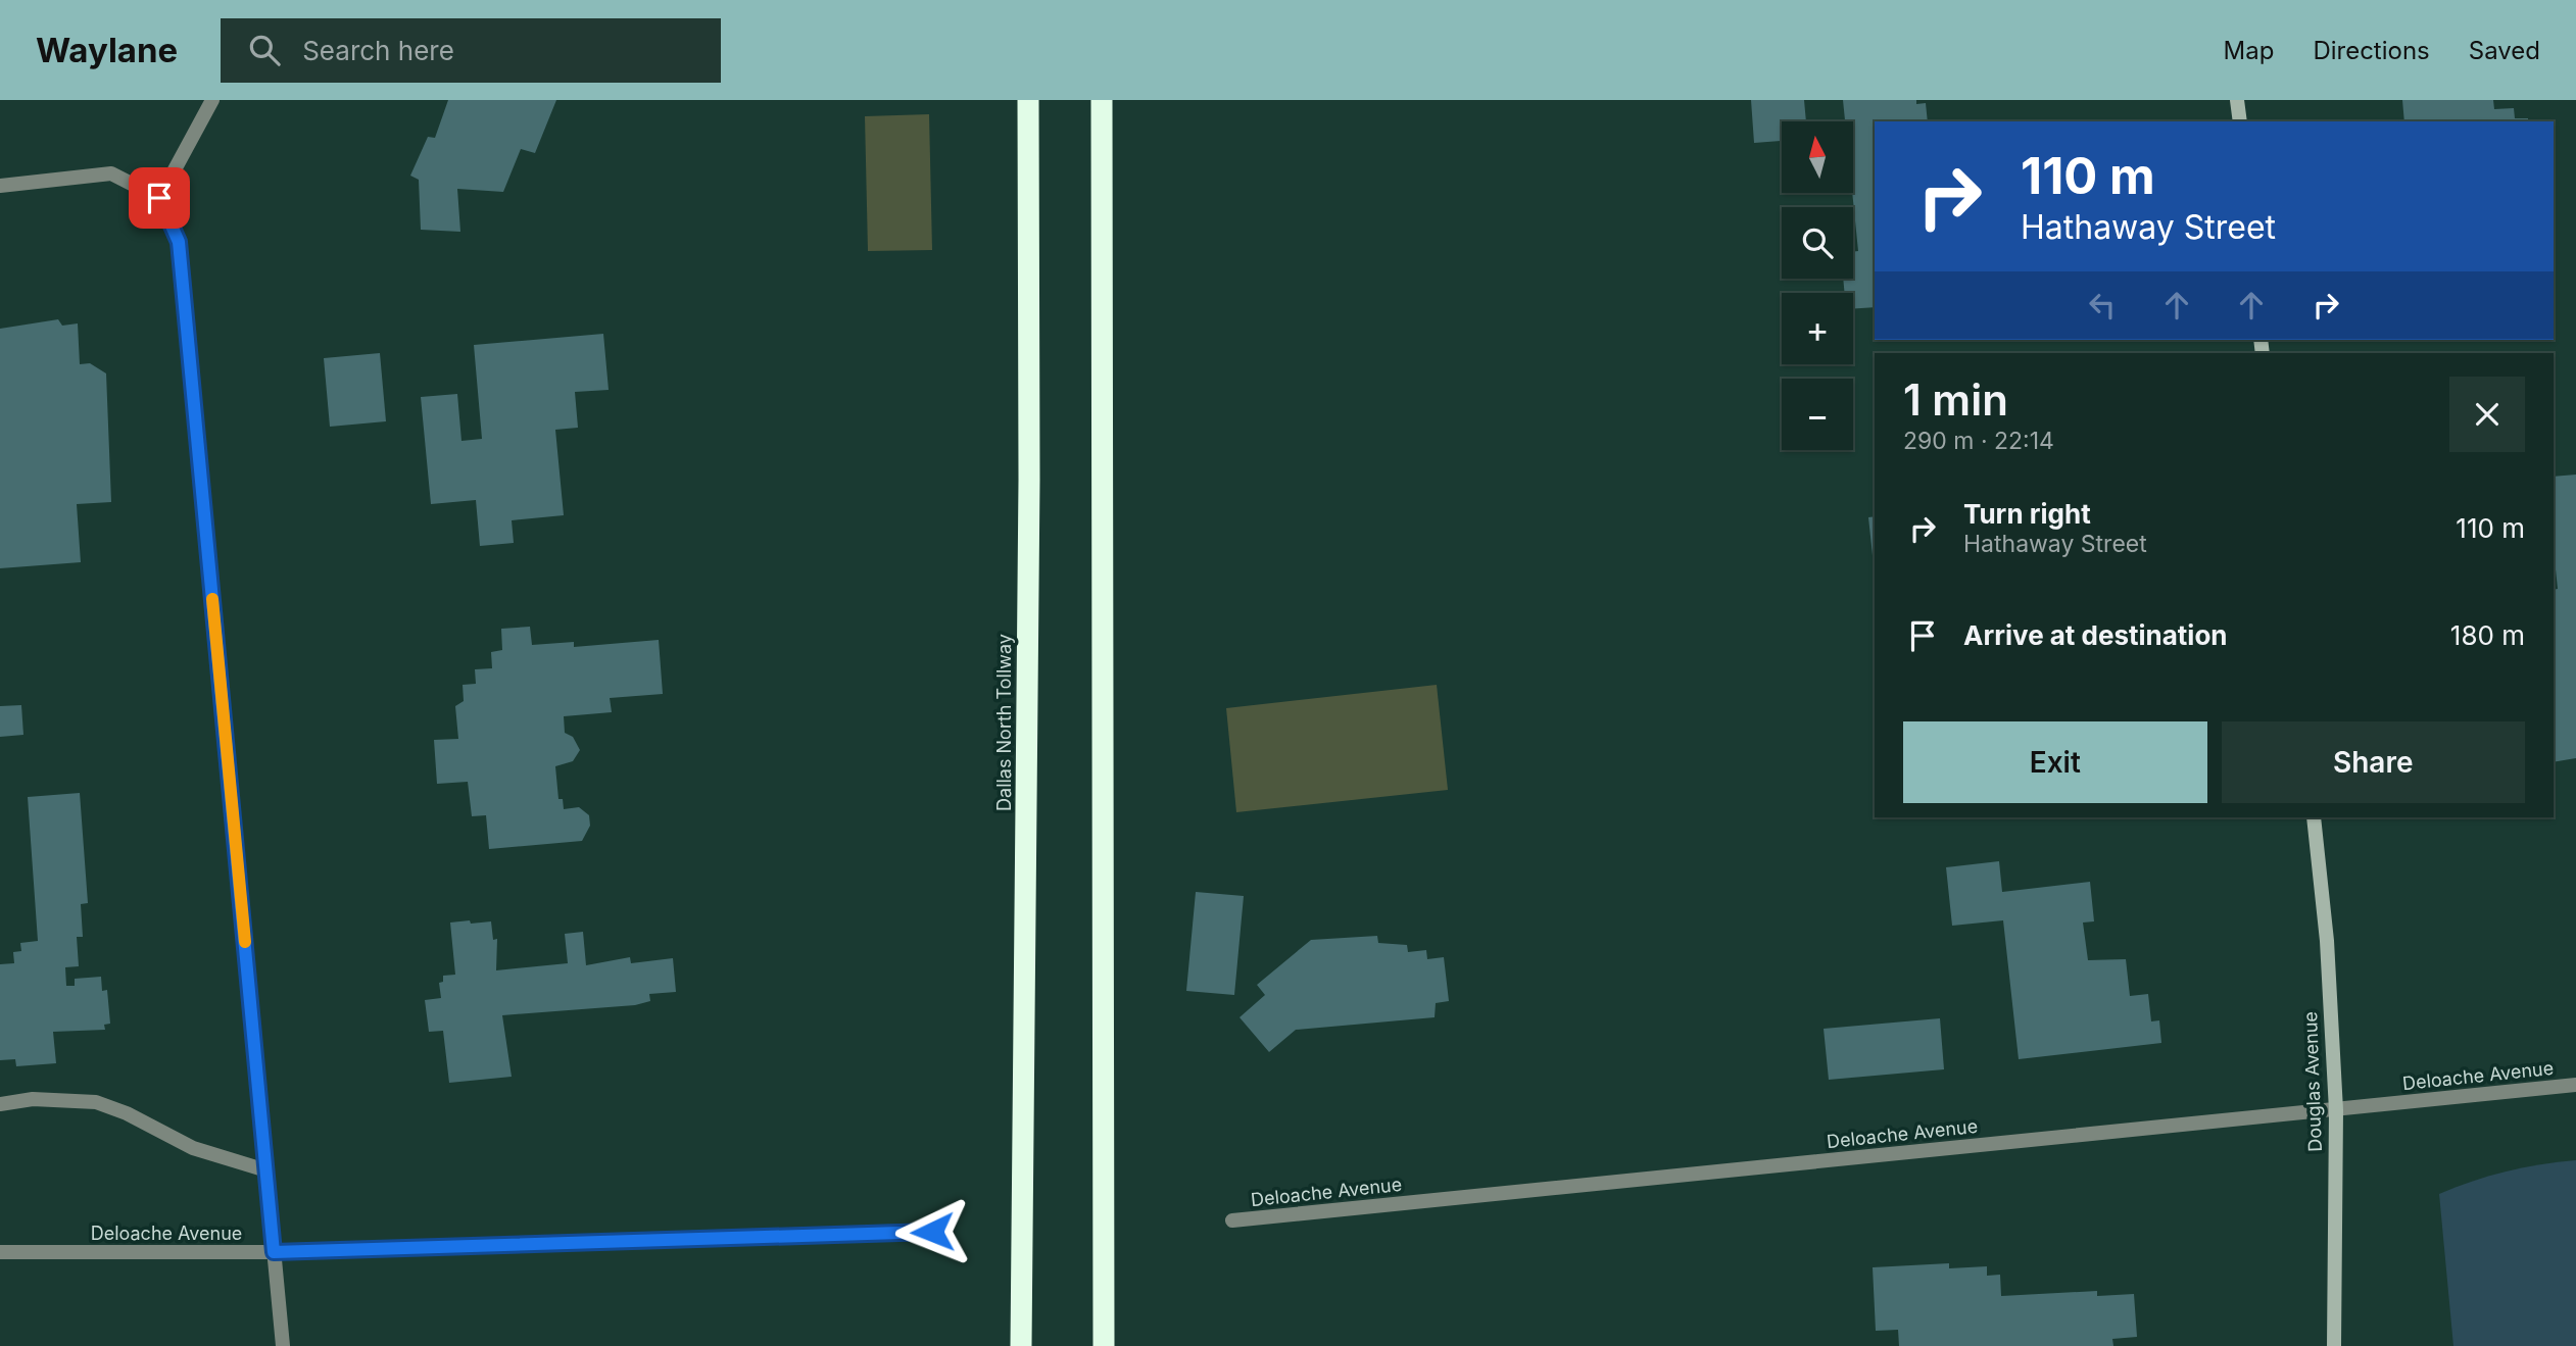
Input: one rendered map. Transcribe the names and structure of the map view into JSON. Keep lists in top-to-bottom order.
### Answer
{
  "streets": {
    "highway": ["Dallas North Tollway"],
    "street": ["Deloache Avenue", "Douglas Avenue"]
  },
  "crossings": [
    ["Deloache Avenue", "Douglas Avenue"]
  ],
  "north": "top",
  "page": {
    "header": "Waylane",
    "search": "Search here",
    "nav": ["Map", "Directions", "Saved"],
    "map_buttons": ["+", "−"],
    "turn": ["110 m", "Hathaway Street"],
    "heading": ["1 min", "290 m · 22:14"],
    "list": [
      {
        "name": "Turn right",
        "note": "Hathaway Street",
        "value": "110 m"
      },
      {
        "name": "Arrive at destination",
        "value": "180 m"
      }
    ],
    "buttons": ["Exit", "Share"]
  }
}
